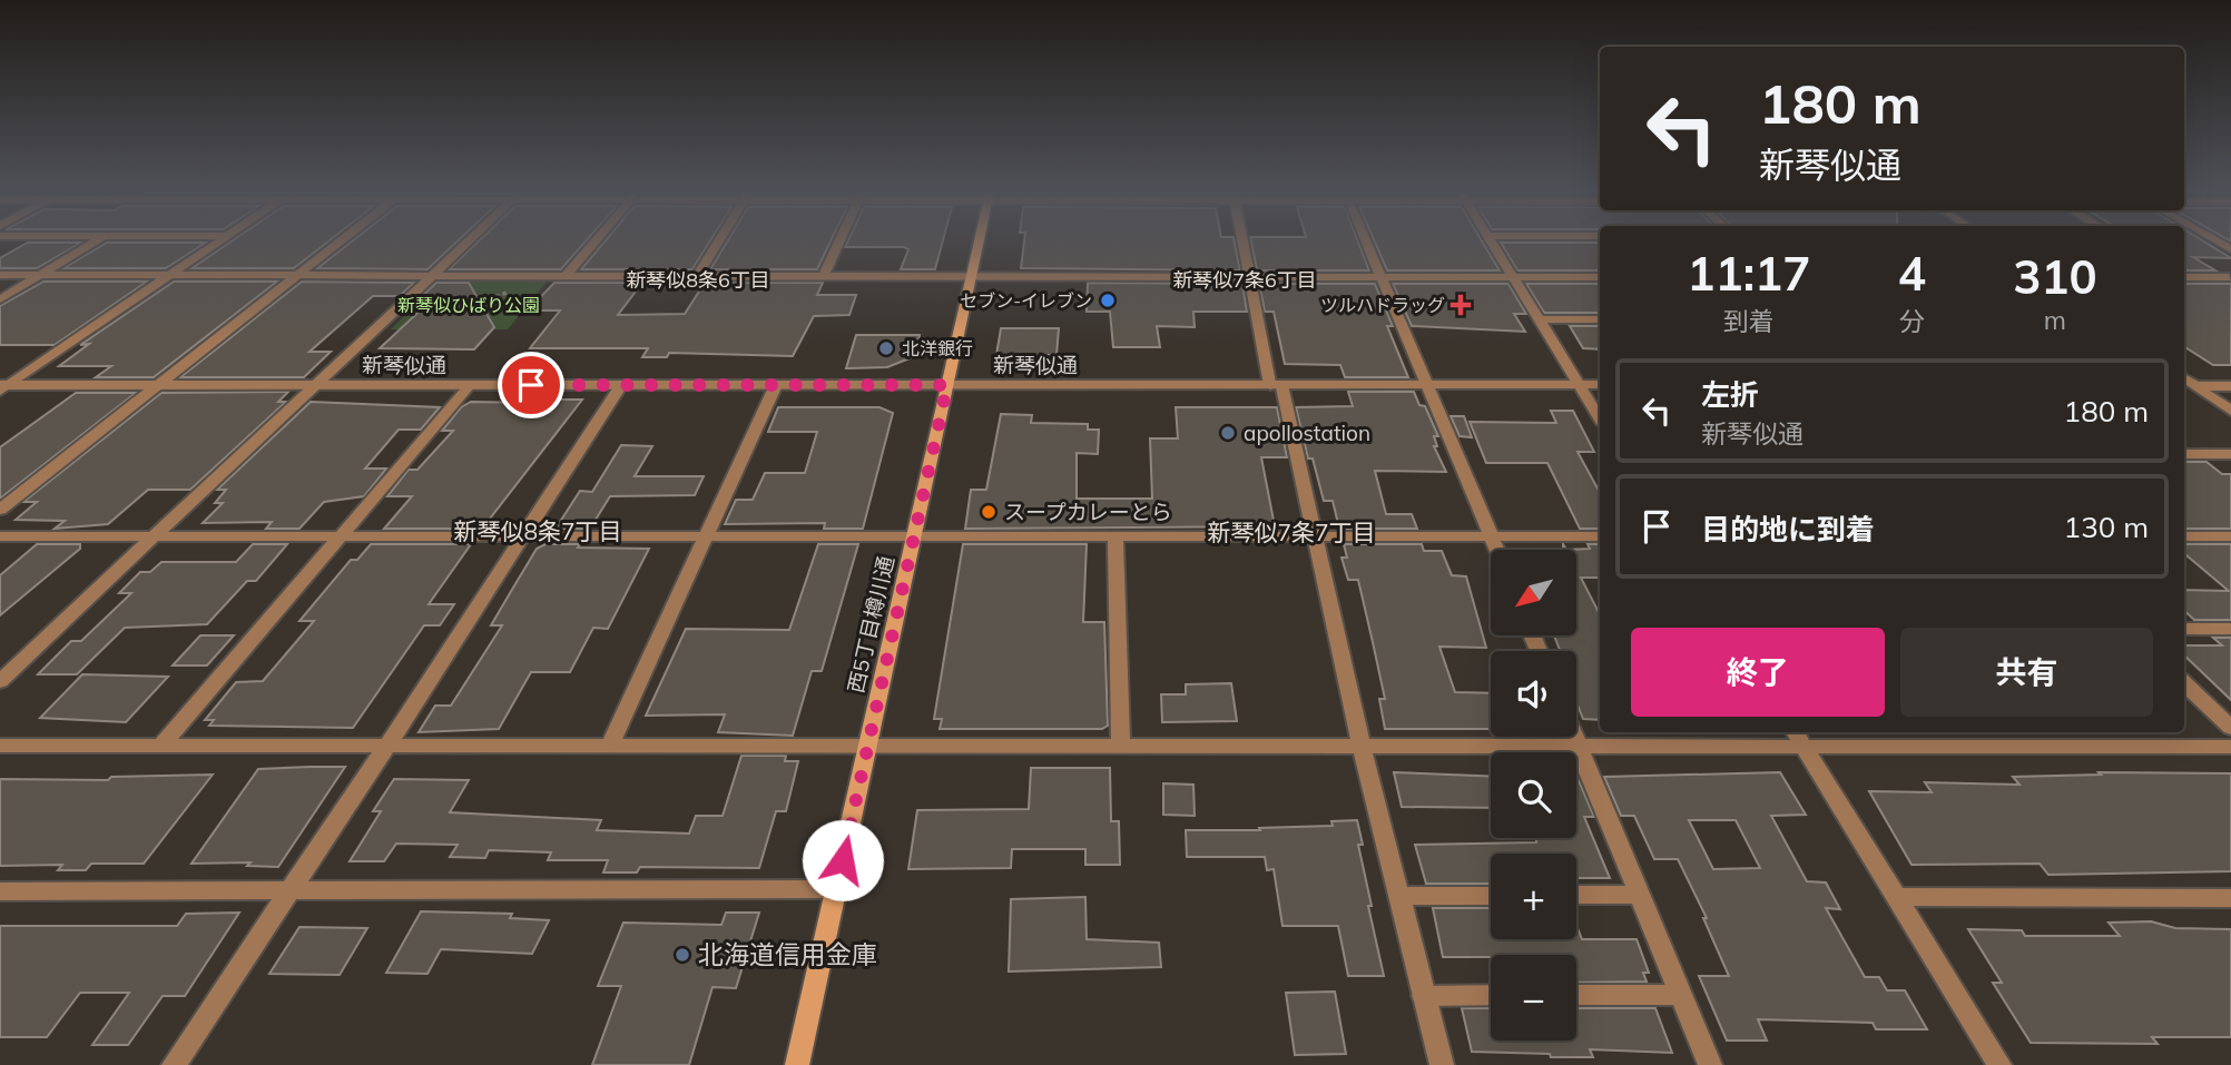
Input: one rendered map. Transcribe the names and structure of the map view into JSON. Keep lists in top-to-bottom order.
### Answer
{
  "streets": {
    "main road": ["西5丁目樽川通"],
    "street": ["新琴似通"]
  },
  "crossings": [
    ["新琴似通", "西5丁目樽川通"]
  ],
  "districts": [
    "新琴似8条6丁目",
    "新琴似7条6丁目",
    "新琴似8条7丁目",
    "新琴似7条7丁目"
  ],
  "parks": ["新琴似ひばり公園"],
  "places": {
    "other": [
      "セブン-イレブン",
      "北洋銀行",
      "apollostation",
      "スープカレーとら",
      "北海道信用金庫"
    ],
    "health": ["ツルハドラッグ"]
  },
  "north": "bottom left",
  "page": {
    "turn": ["180 m", "新琴似通"],
    "eta": [
      "11:17",
      "到着",
      "4",
      "分",
      "310",
      "m"
    ],
    "list": [
      {
        "name": "左折",
        "note": "新琴似通",
        "value": "180 m"
      },
      {
        "name": "目的地に到着",
        "value": "130 m"
      }
    ],
    "map_buttons": ["+", "−"],
    "buttons": ["終了", "共有"]
  }
}
